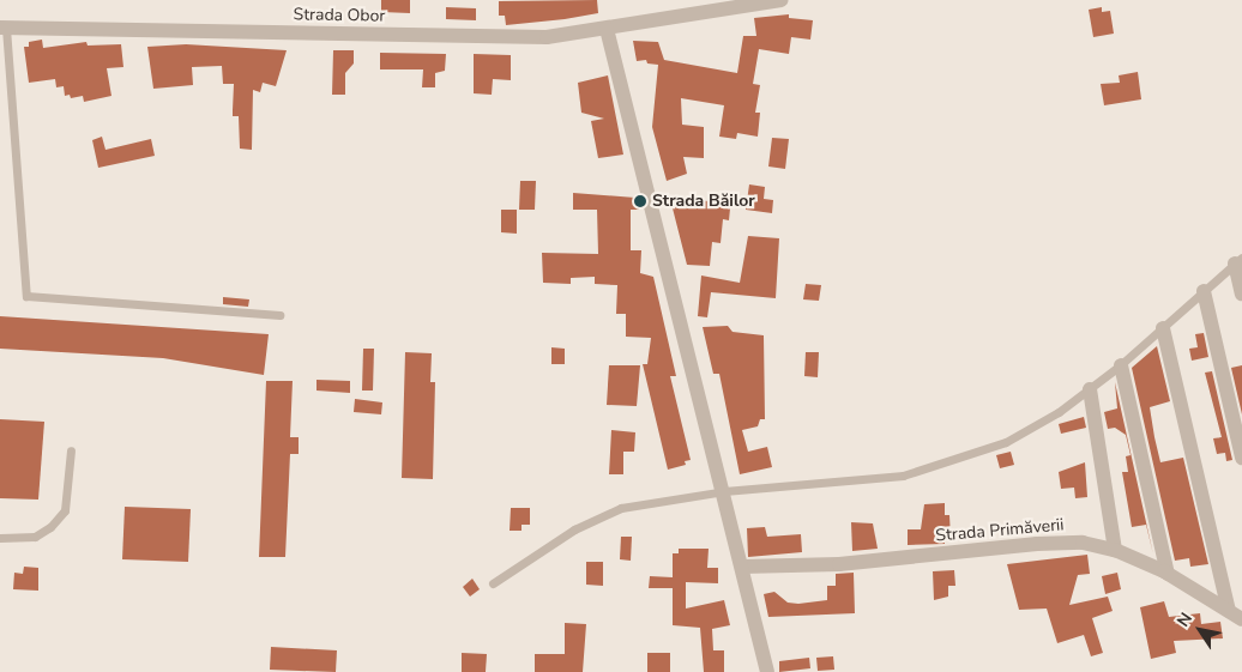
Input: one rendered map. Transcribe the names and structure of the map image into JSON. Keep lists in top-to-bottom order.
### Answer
{
  "streets": {
    "street": ["Strada Obor", "Strada Primăverii"]
  },
  "places": ["Strada Băilor"],
  "north": "top left"
}
